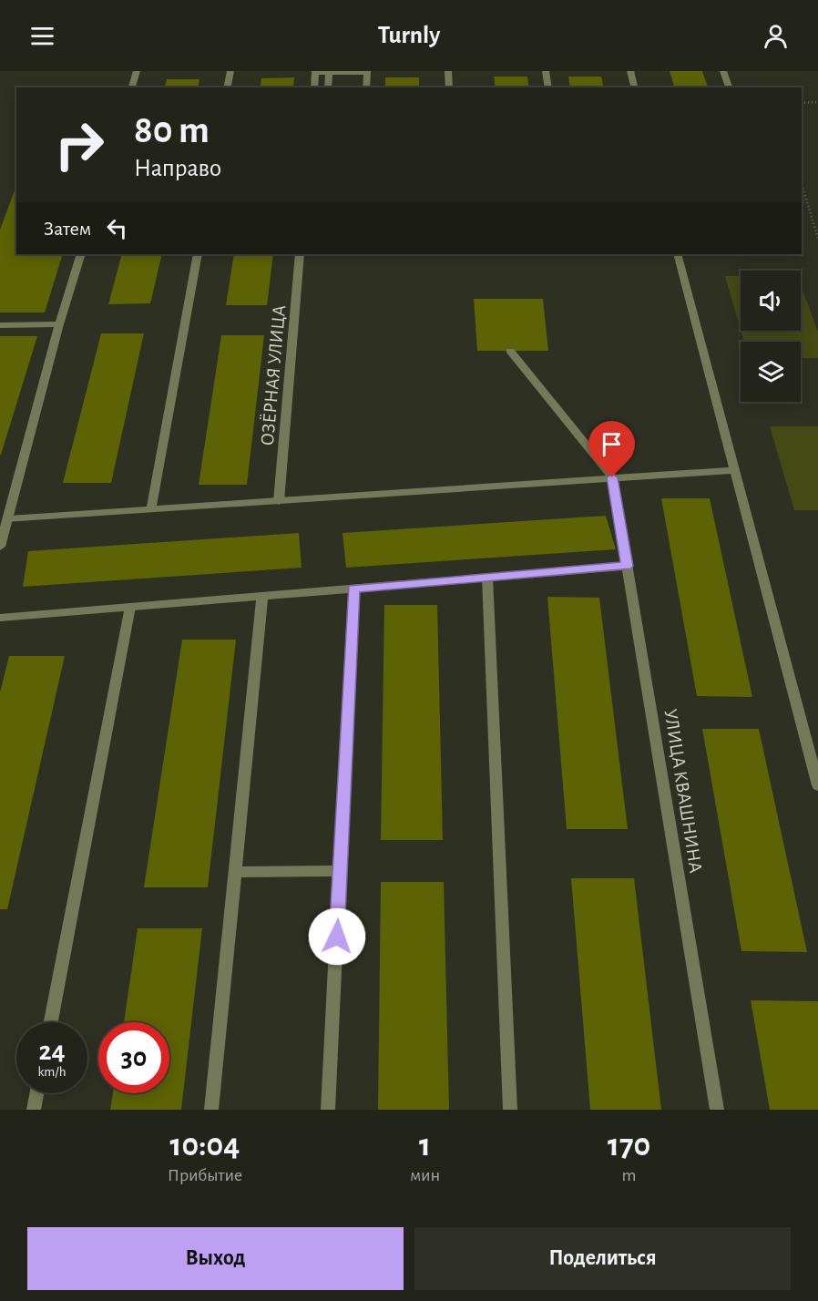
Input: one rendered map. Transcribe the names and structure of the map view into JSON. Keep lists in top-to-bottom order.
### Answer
{
  "streets": {
    "street": ["ОЗЁРНАЯ УЛИЦА", "УЛИЦА КВАШНИНА"]
  },
  "page": {
    "header": "Turnly",
    "turn": ["80 m", "Направо"],
    "then": "Затем",
    "speed": "24 km/h",
    "limit": "30",
    "eta": [
      "10:04",
      "Прибытие",
      "1",
      "мин",
      "170",
      "m"
    ],
    "buttons": ["Выход", "Поделиться"]
  }
}
